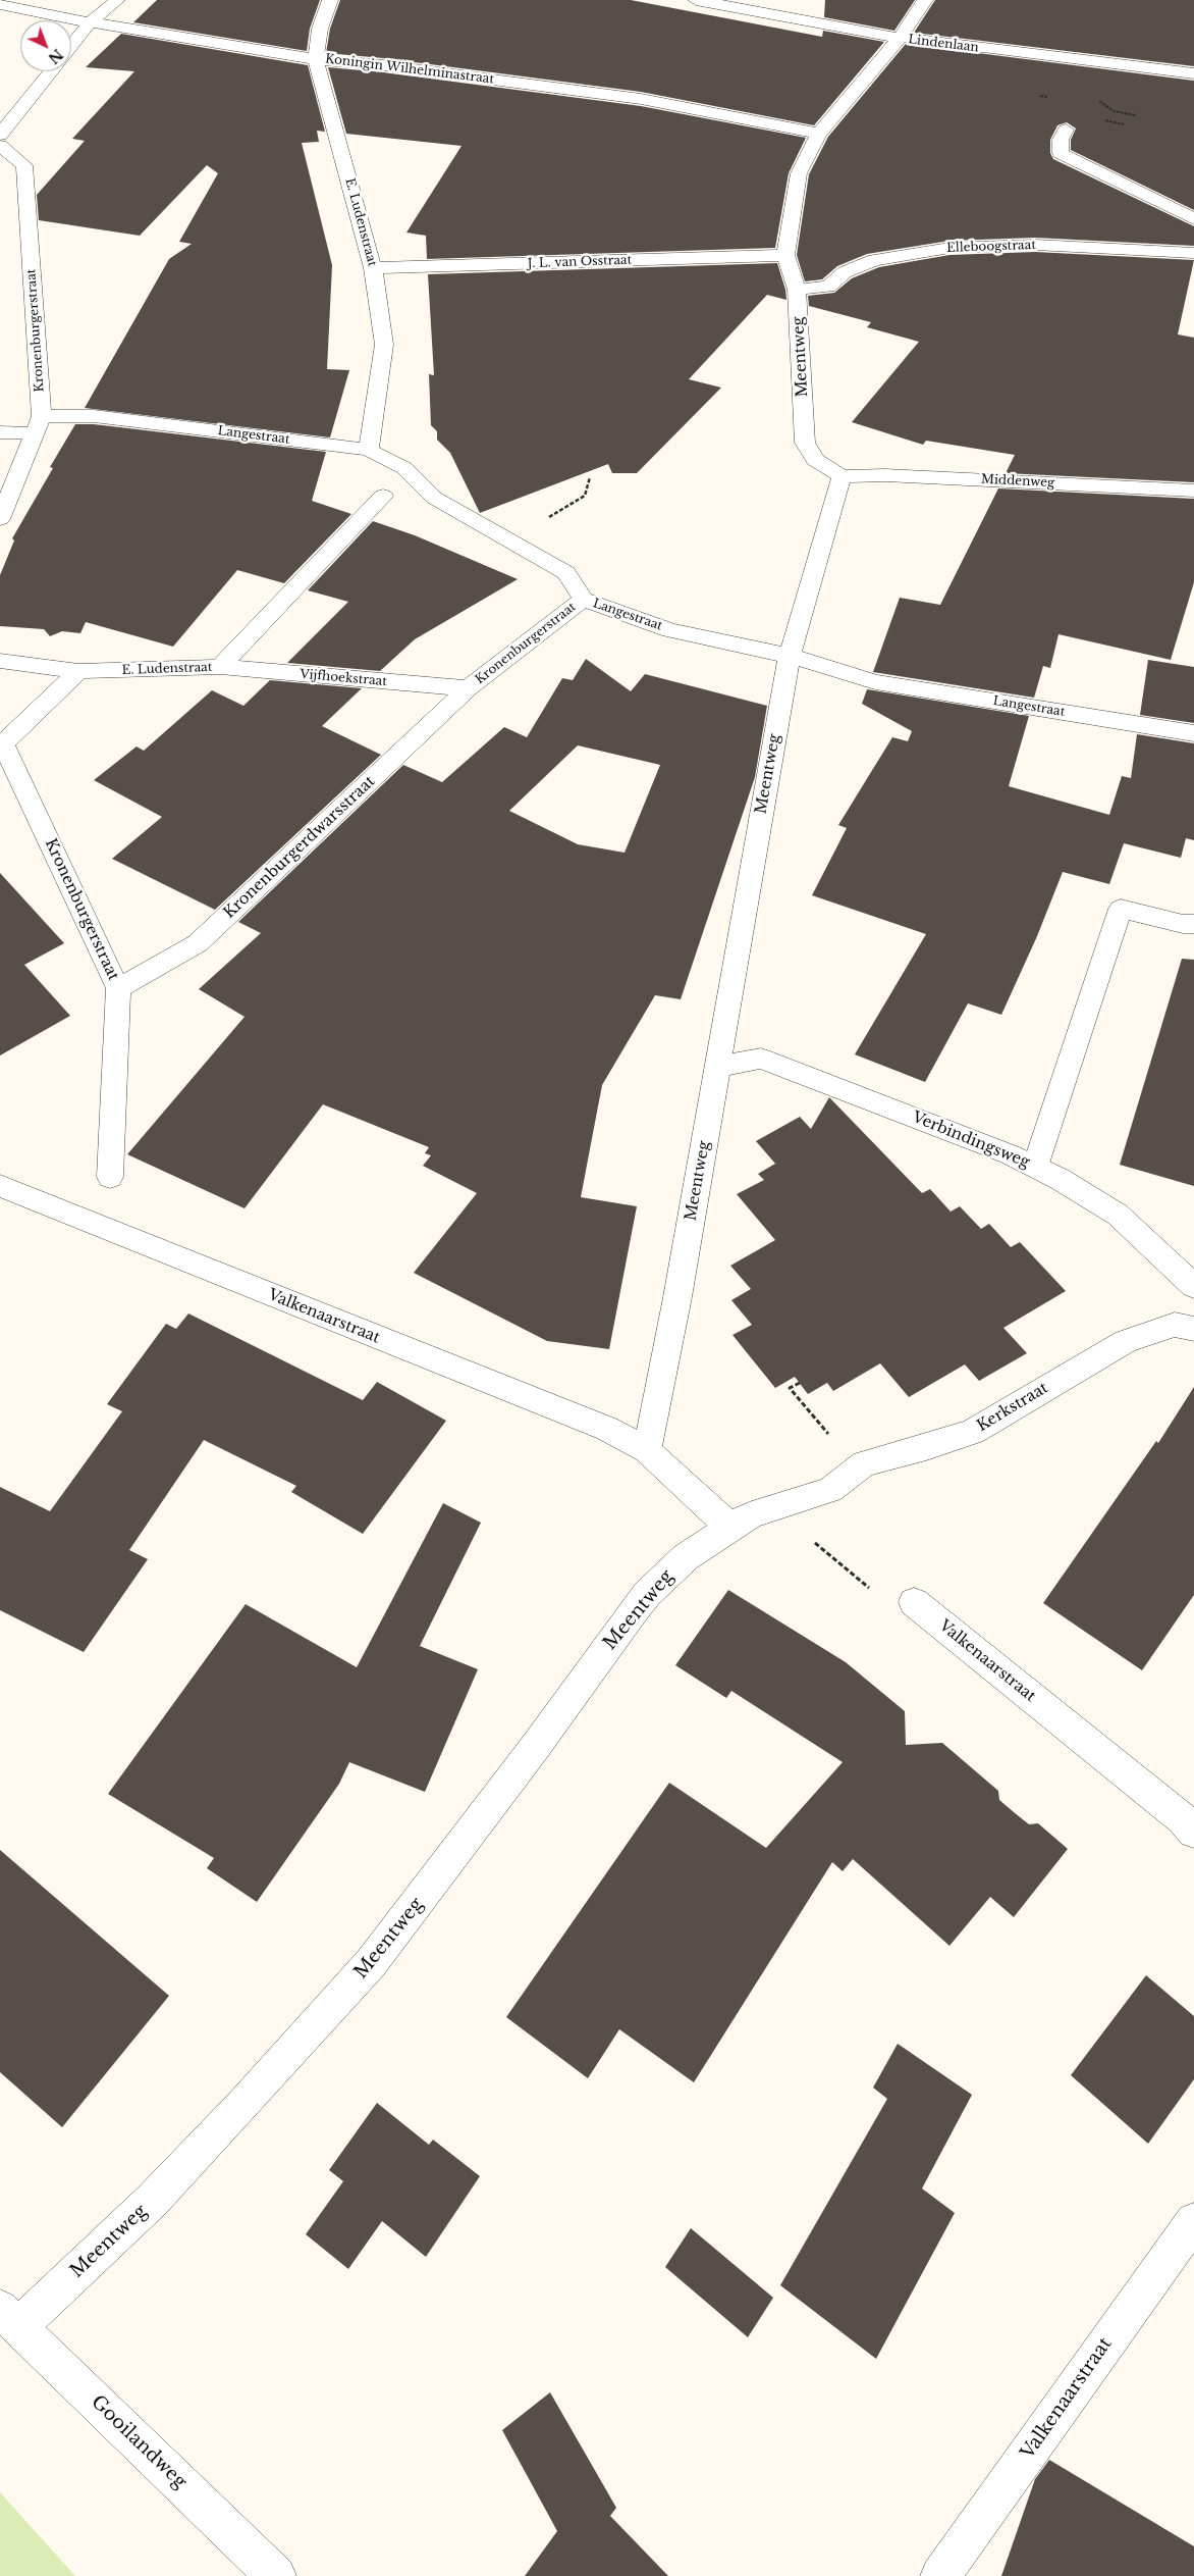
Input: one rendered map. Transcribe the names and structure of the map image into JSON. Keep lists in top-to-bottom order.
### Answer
{
  "streets": {
    "street": [
      "Lindenlaan",
      "Koningin Wilhelminastraat",
      "E. Ludenstraat",
      "Elleboogstraat",
      "J. L. van Osstraat",
      "Kronenburgerstraat",
      "Meentweg",
      "Langestraat",
      "Middenweg",
      "Vijfhoekstraat",
      "Kronenburgerdwarsstraat",
      "Verbindingsweg",
      "Valkenaarstraat",
      "Kerkstraat",
      "Gooilandweg"
    ]
  },
  "crossings": [
    ["Lindenlaan", "Meentweg"],
    ["Koningin Wilhelminastraat", "E. Ludenstraat"],
    ["Koningin Wilhelminastraat", "Meentweg"],
    ["E. Ludenstraat", "J. L. van Osstraat"],
    ["E. Ludenstraat", "Langestraat"],
    ["E. Ludenstraat", "Vijfhoekstraat"],
    ["Elleboogstraat", "Meentweg"],
    ["J. L. van Osstraat", "Meentweg"],
    ["Kronenburgerstraat", "Langestraat"],
    ["Kronenburgerstraat", "Vijfhoekstraat"],
    ["Kronenburgerstraat", "Kronenburgerdwarsstraat"],
    ["Meentweg", "Langestraat"],
    ["Meentweg", "Middenweg"],
    ["Meentweg", "Verbindingsweg"],
    ["Meentweg", "Valkenaarstraat"],
    ["Meentweg", "Kerkstraat"],
    ["Meentweg", "Gooilandweg"],
    ["Vijfhoekstraat", "Kronenburgerdwarsstraat"]
  ],
  "north": "bottom right"
}
